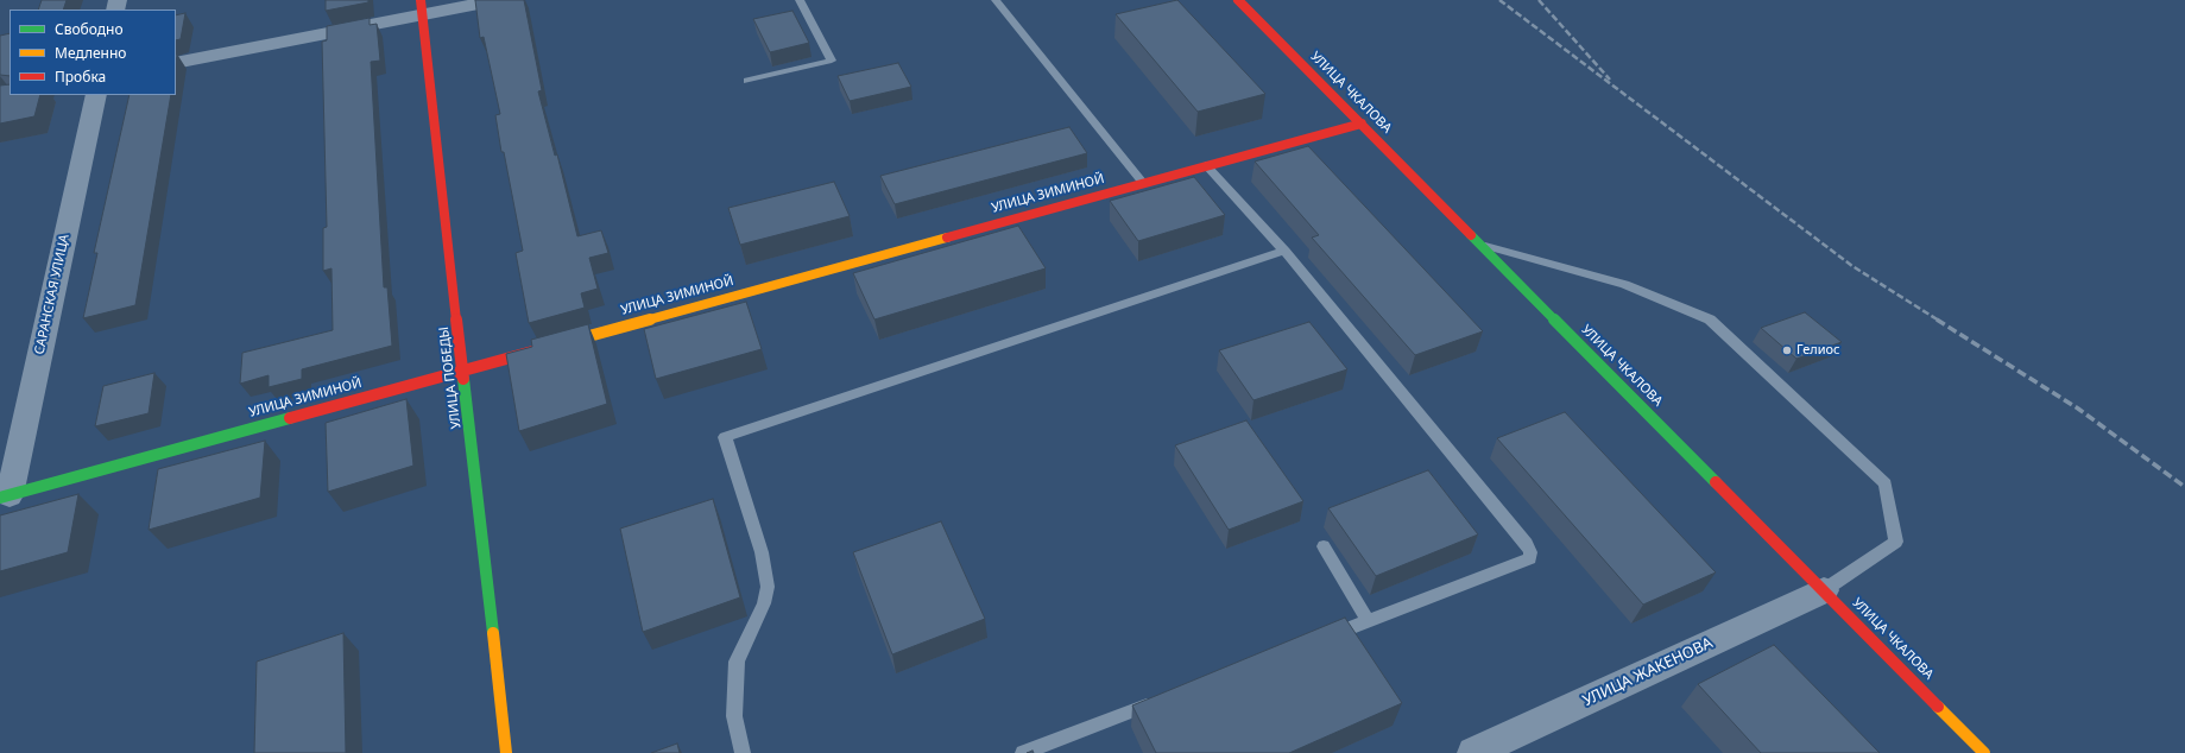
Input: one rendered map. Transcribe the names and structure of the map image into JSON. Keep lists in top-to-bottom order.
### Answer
{
  "streets": {
    "street": [
      "УЛИЦА ЧКАЛОВА",
      "УЛИЦА ЗИМИНОЙ",
      "САРАНСКАЯ УЛИЦА",
      "УЛИЦА ПОБЕДЫ",
      "УЛИЦА ЖАКЕНОВА"
    ]
  },
  "crossings": [
    ["УЛИЦА ЧКАЛОВА", "УЛИЦА ЗИМИНОЙ"],
    ["УЛИЦА ЧКАЛОВА", "УЛИЦА ЖАКЕНОВА"],
    ["УЛИЦА ЗИМИНОЙ", "САРАНСКАЯ УЛИЦА"],
    ["УЛИЦА ЗИМИНОЙ", "УЛИЦА ПОБЕДЫ"]
  ],
  "places": ["Гелиос"],
  "legend": ["Свободно", "Медленно", "Пробка"]
}
